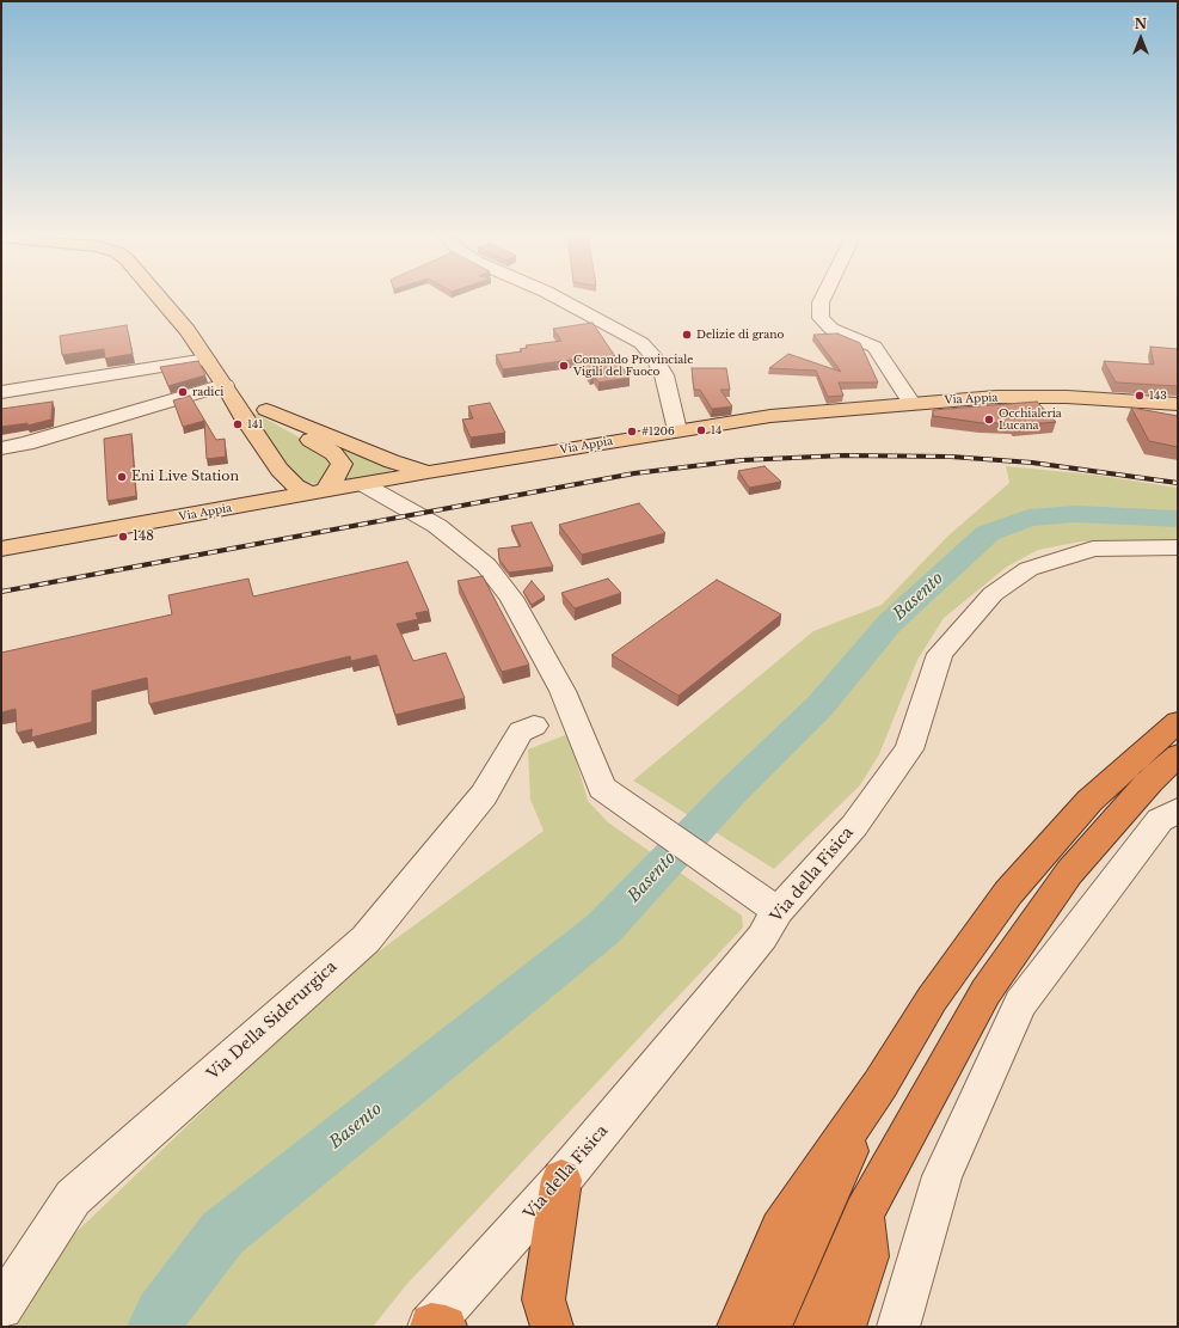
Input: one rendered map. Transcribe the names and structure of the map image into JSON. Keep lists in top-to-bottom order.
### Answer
{
  "streets": {
    "main road": ["Via Appia"],
    "street": ["Via della Fisica", "Via Della Siderurgica"]
  },
  "water": ["Basento"],
  "places": [
    "Delizie di grano",
    "Comando Provinciale Vigili del Fuoco",
    "radici",
    "143",
    "Occhialeria Lucana",
    "141",
    "14",
    "#1206",
    "Eni Live Station",
    "148"
  ],
  "north": "top"
}
